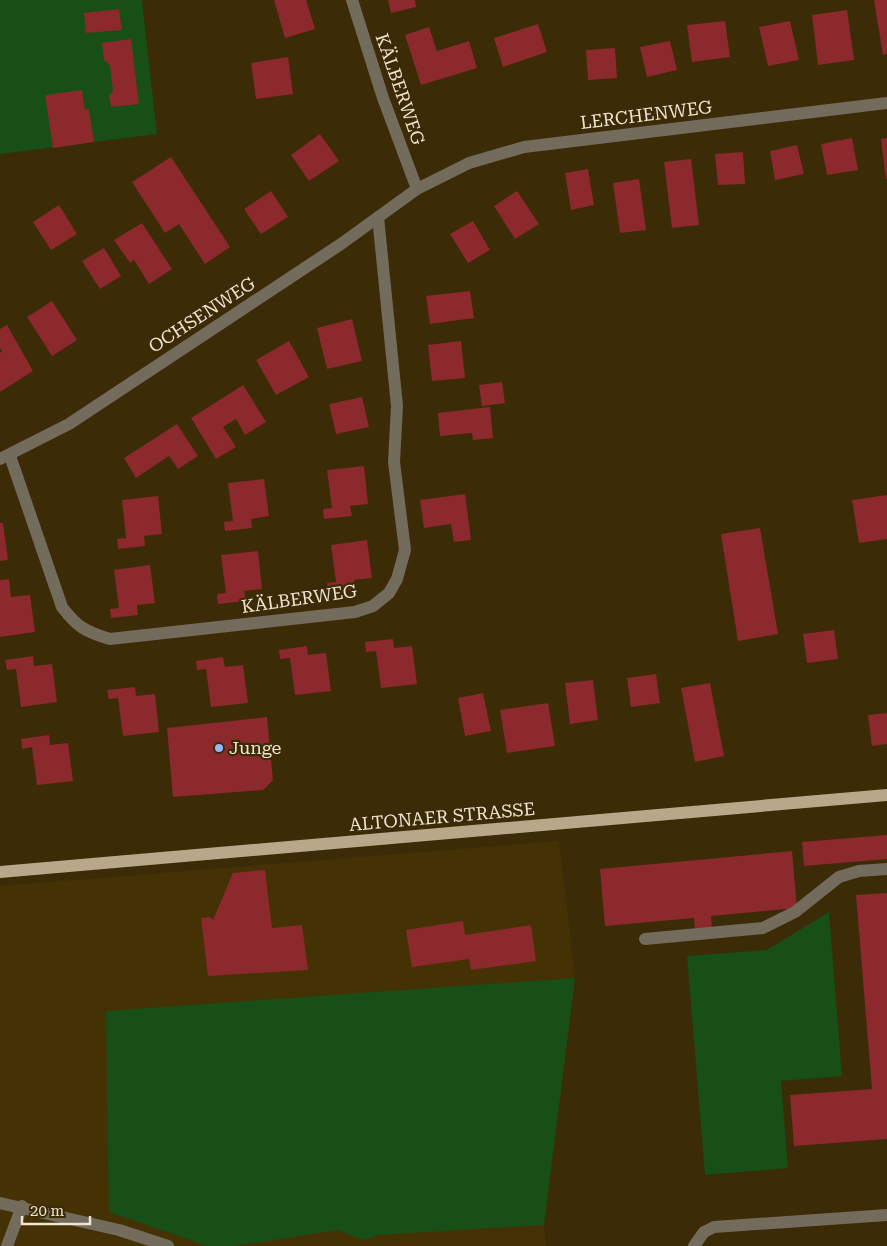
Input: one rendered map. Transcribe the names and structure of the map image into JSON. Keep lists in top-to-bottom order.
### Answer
{
  "streets": {
    "main road": ["ALTONAER STRASSE"],
    "street": ["KÄLBERWEG", "LERCHENWEG", "OCHSENWEG"]
  },
  "crossings": [
    ["KÄLBERWEG", "LERCHENWEG"],
    ["KÄLBERWEG", "OCHSENWEG"],
    ["LERCHENWEG", "OCHSENWEG"]
  ],
  "places": ["Junge"],
  "scale_bar": "20 m"
}
